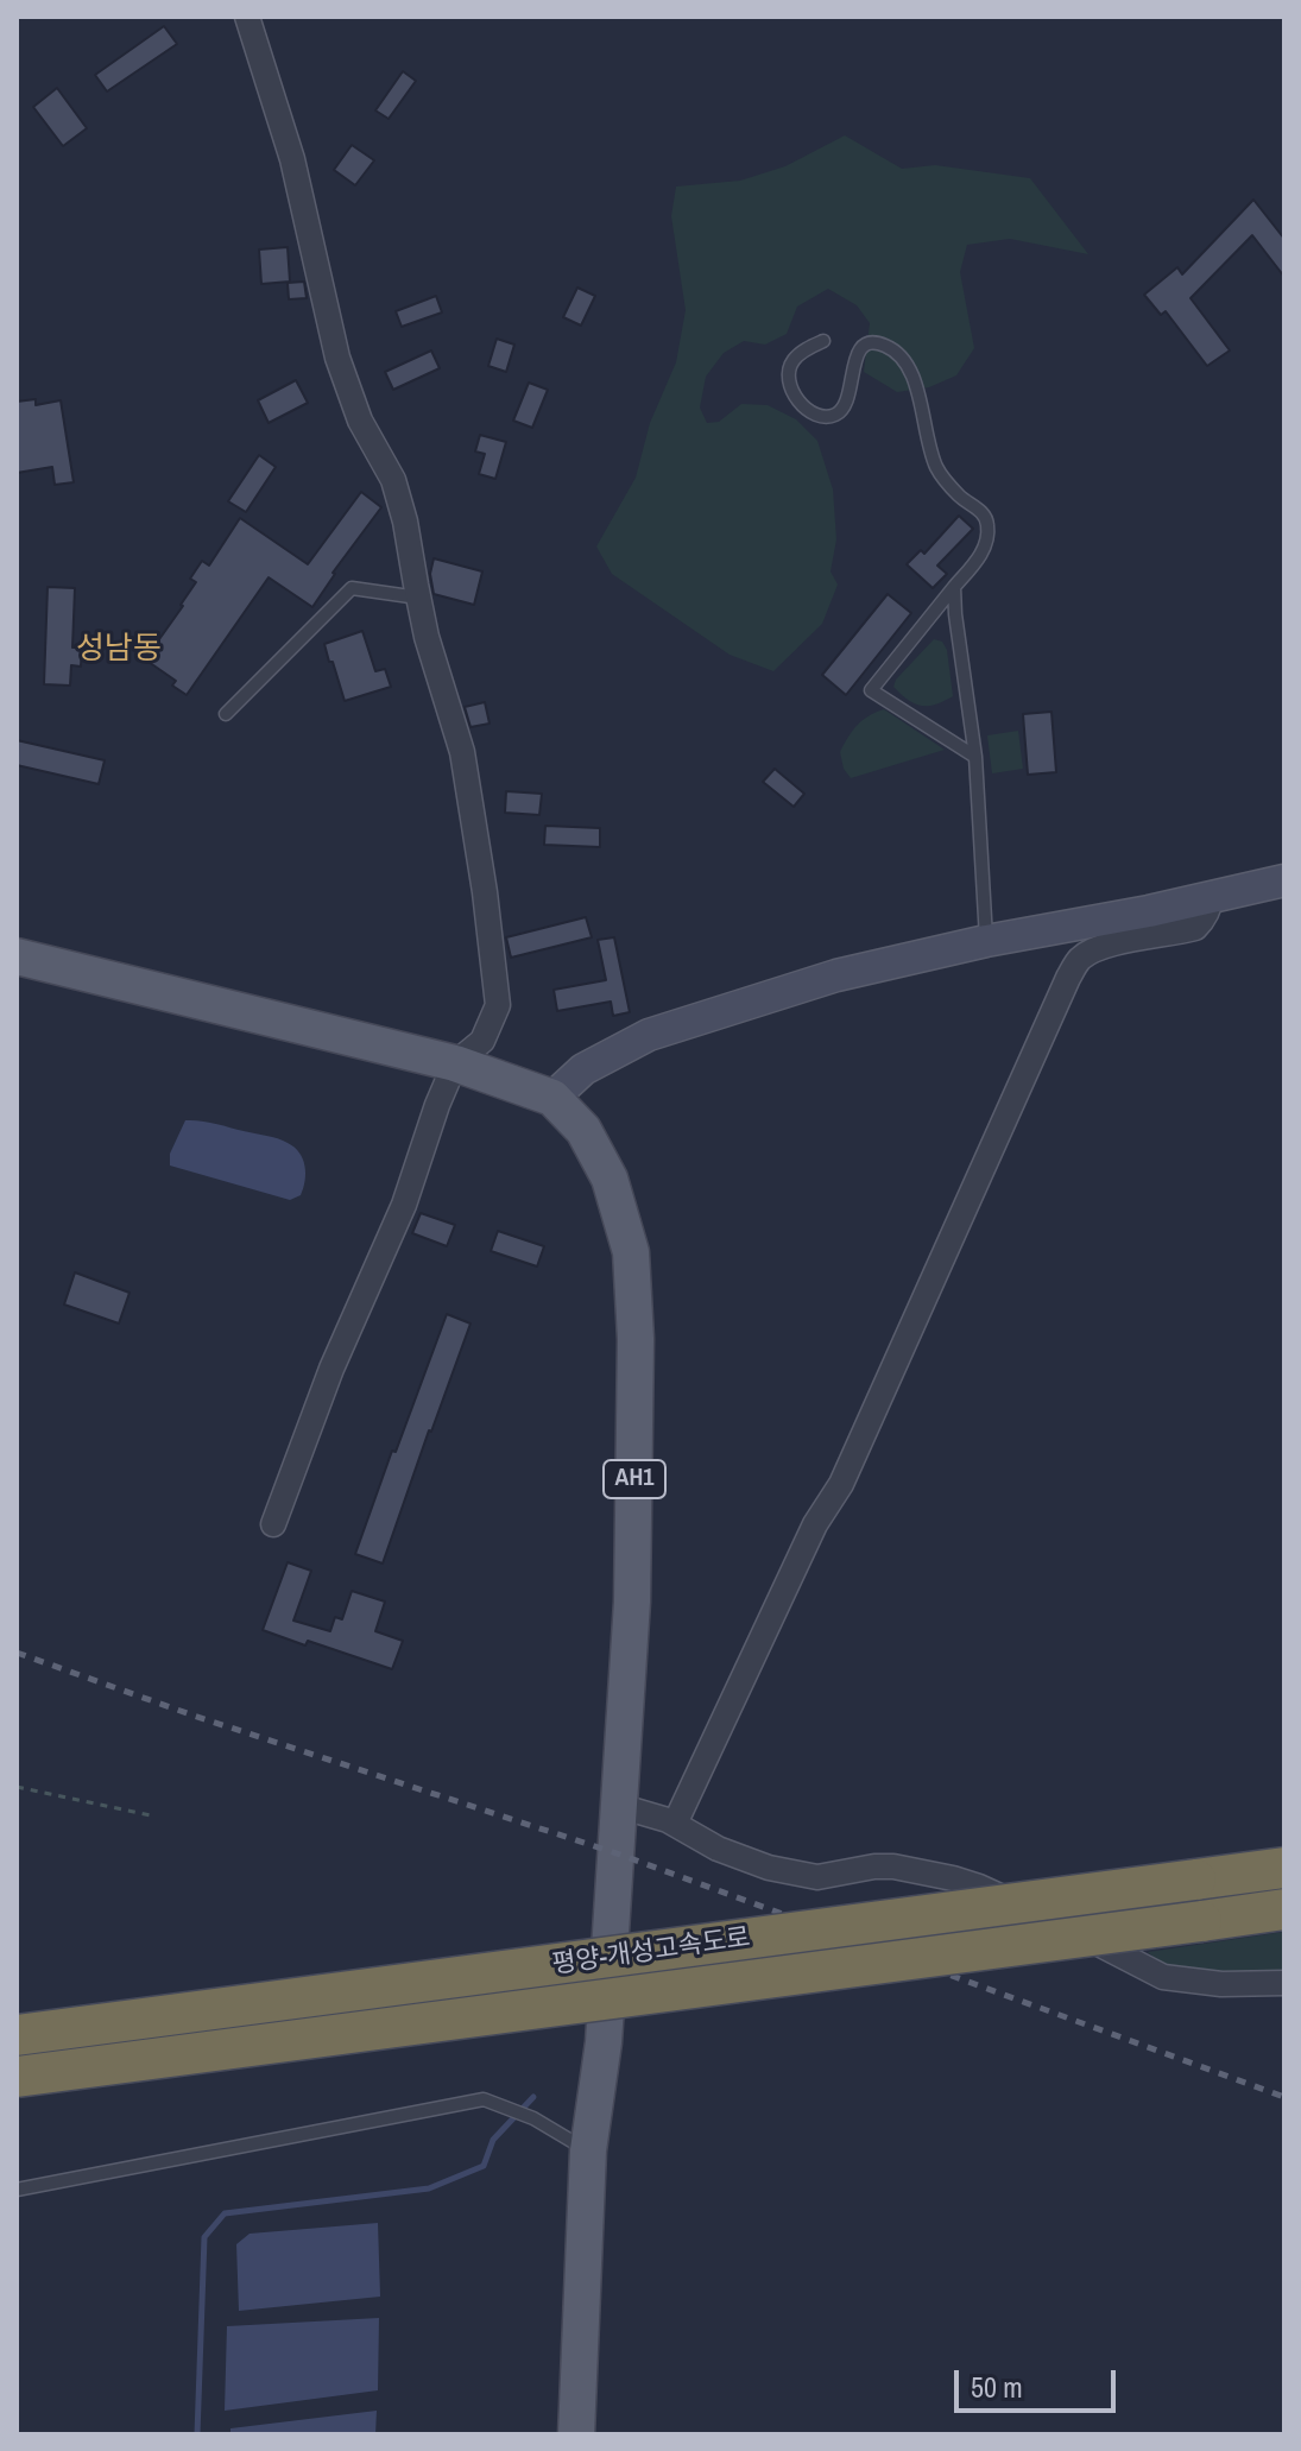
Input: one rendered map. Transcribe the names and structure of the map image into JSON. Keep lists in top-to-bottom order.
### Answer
{
  "streets": {
    "highway": ["평양-개성고속도로"],
    "main road": ["AH1"]
  },
  "districts": ["성남동"],
  "scale_bar": "50 m"
}
